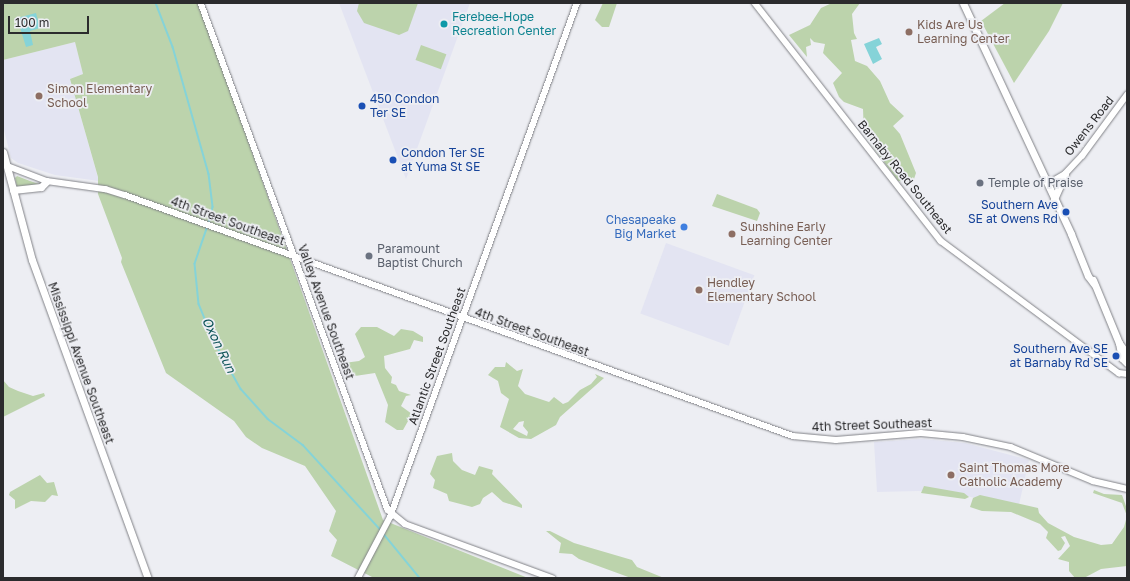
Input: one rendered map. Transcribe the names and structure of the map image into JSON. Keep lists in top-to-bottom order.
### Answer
{
  "streets": {
    "main road": ["Mississippi Avenue Southeast"],
    "street": [
      "Owens Road",
      "Barnaby Road Southeast",
      "4th Street Southeast",
      "Valley Avenue Southeast",
      "Atlantic Street Southeast"
    ]
  },
  "crossings": [
    ["4th Street Southeast", "Valley Avenue Southeast"],
    ["4th Street Southeast", "Atlantic Street Southeast"],
    ["4th Street Southeast", "Mississippi Avenue Southeast"],
    ["Valley Avenue Southeast", "Atlantic Street Southeast"]
  ],
  "water": ["Oxon Run"],
  "places": [
    "Ferebee-Hope Recreation Center",
    "Kids Are Us Learning Center",
    "Simon Elementary School",
    "450 Condon Ter SE",
    "Condon Ter SE at Yuma St SE",
    "Temple of Praise",
    "Southern Ave SE at Owens Rd",
    "Chesapeake Big Market",
    "Sunshine Early Learning Center",
    "Paramount Baptist Church",
    "Hendley Elementary School",
    "Southern Ave SE at Barnaby Rd SE",
    "Saint Thomas More Catholic Academy"
  ],
  "scale_bar": "100 m"
}
